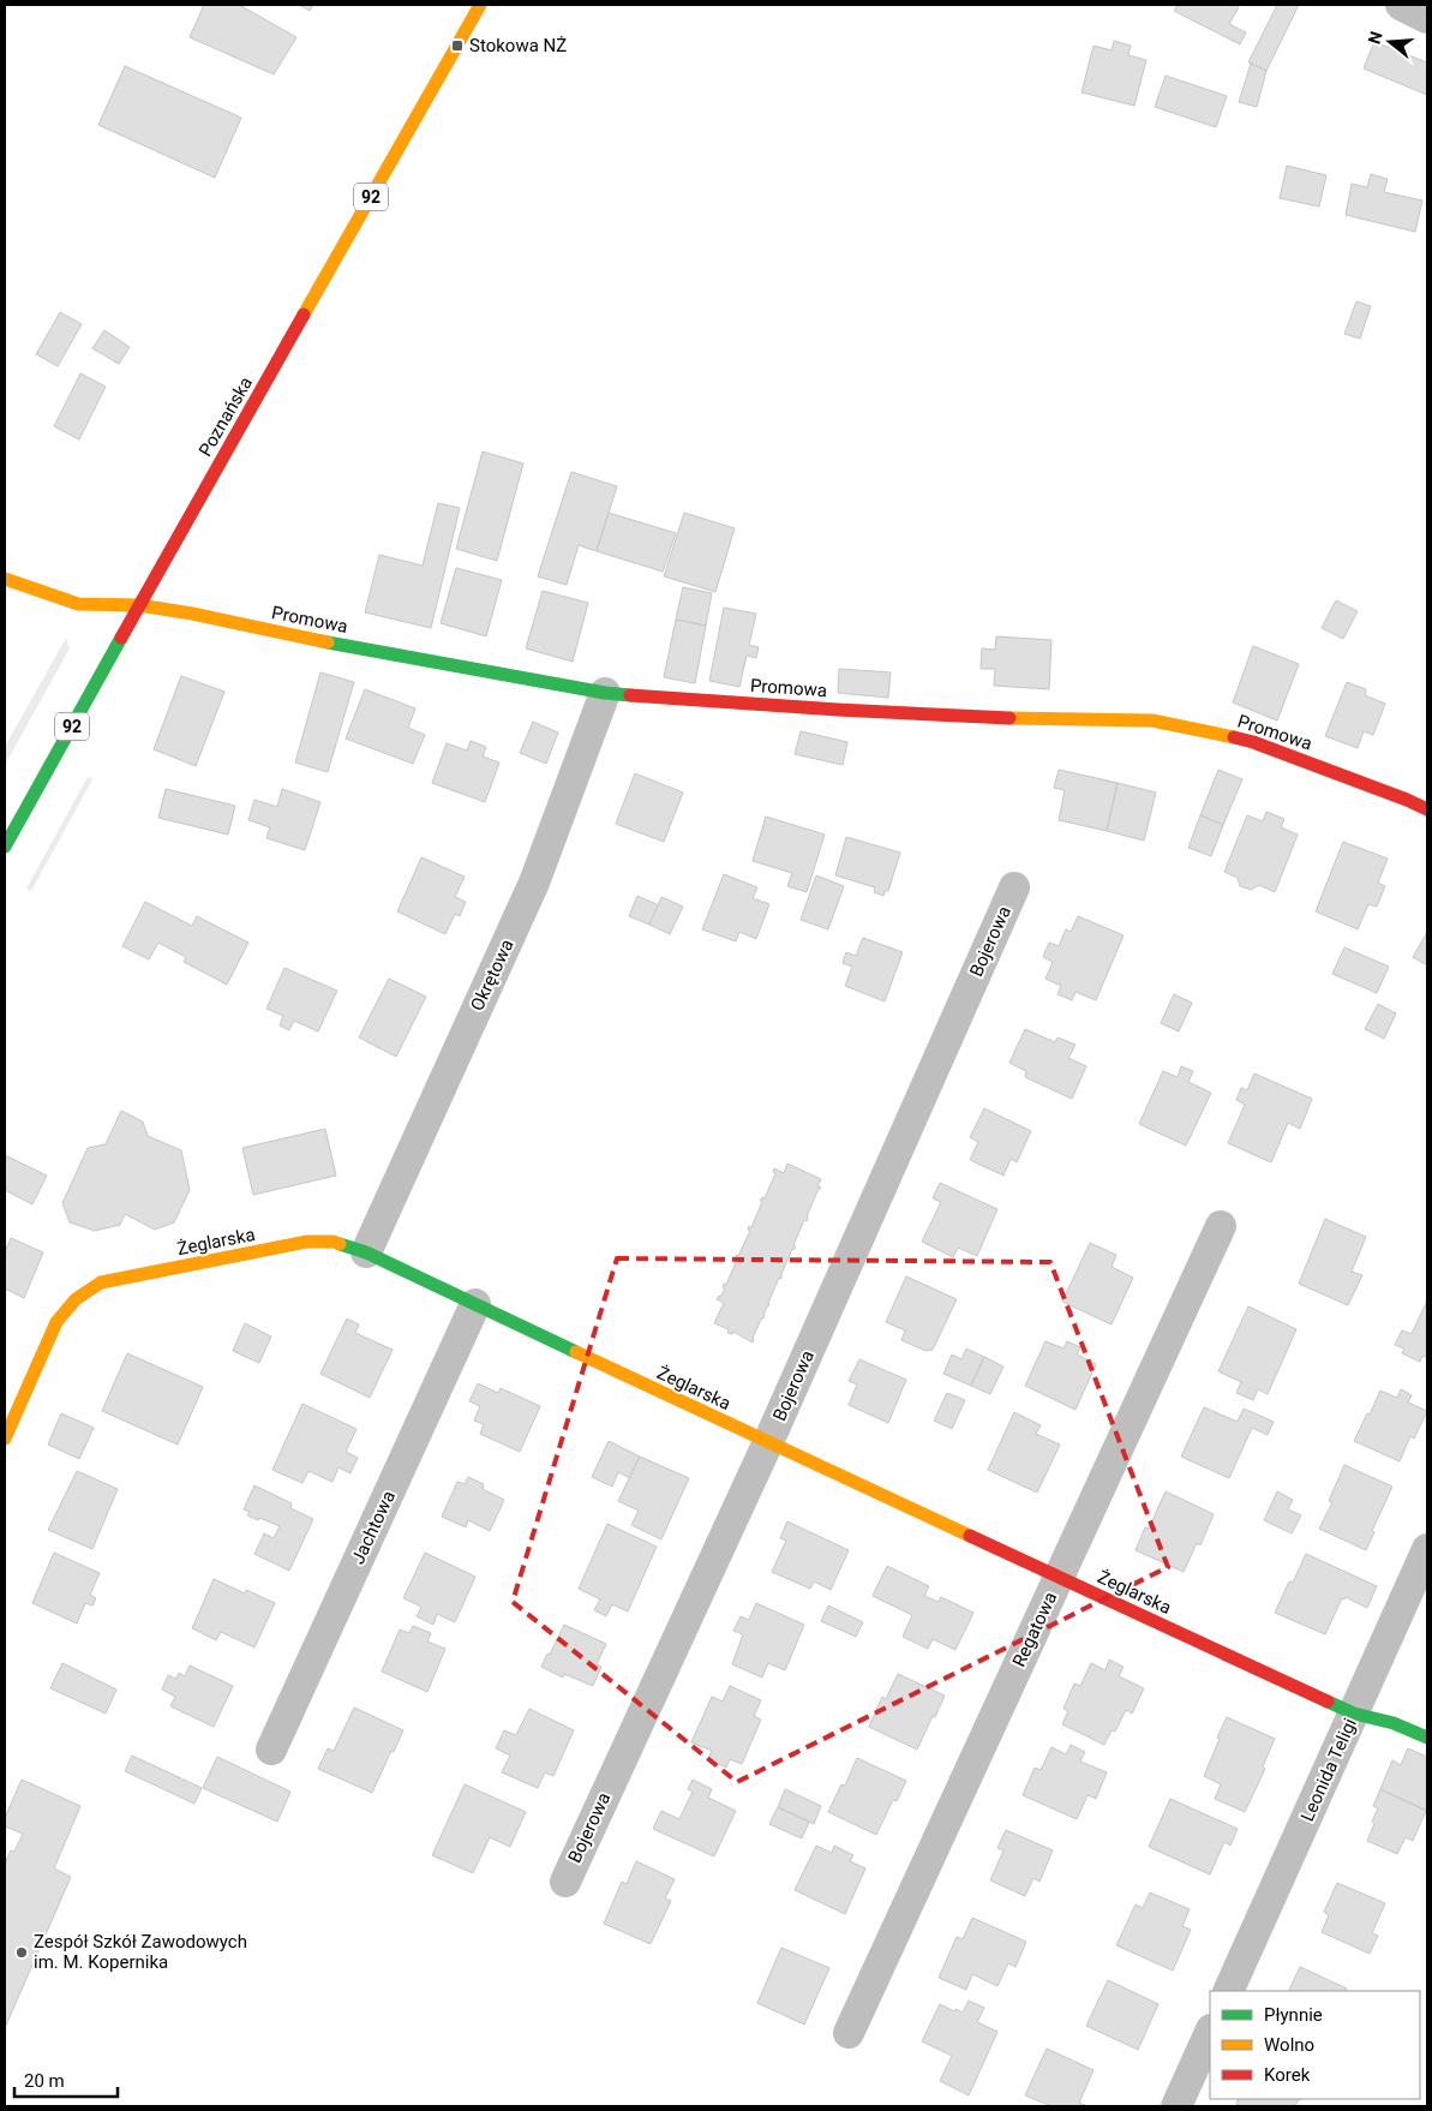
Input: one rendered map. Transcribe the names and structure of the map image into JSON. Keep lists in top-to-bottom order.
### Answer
{
  "streets": {
    "street": [
      "92",
      "Poznańska",
      "Promowa",
      "Bojerowa",
      "Okrętowa",
      "Żeglarska",
      "Jachtowa",
      "Regatowa",
      "Leonida Teligi"
    ]
  },
  "crossings": [
    ["Poznańska", "Promowa"],
    ["Promowa", "Okrętowa"],
    ["Bojerowa", "Żeglarska"],
    ["Okrętowa", "Żeglarska"],
    ["Żeglarska", "Jachtowa"],
    ["Żeglarska", "Regatowa"],
    ["Żeglarska", "Leonida Teligi"]
  ],
  "places": {
    "transit": ["Stokowa NŻ"],
    "other": ["Zespół Szkół Zawodowych im. M. Kopernika"]
  },
  "legend": ["Płynnie", "Wolno", "Korek"],
  "scale_bar": "20 m",
  "north": "left"
}
